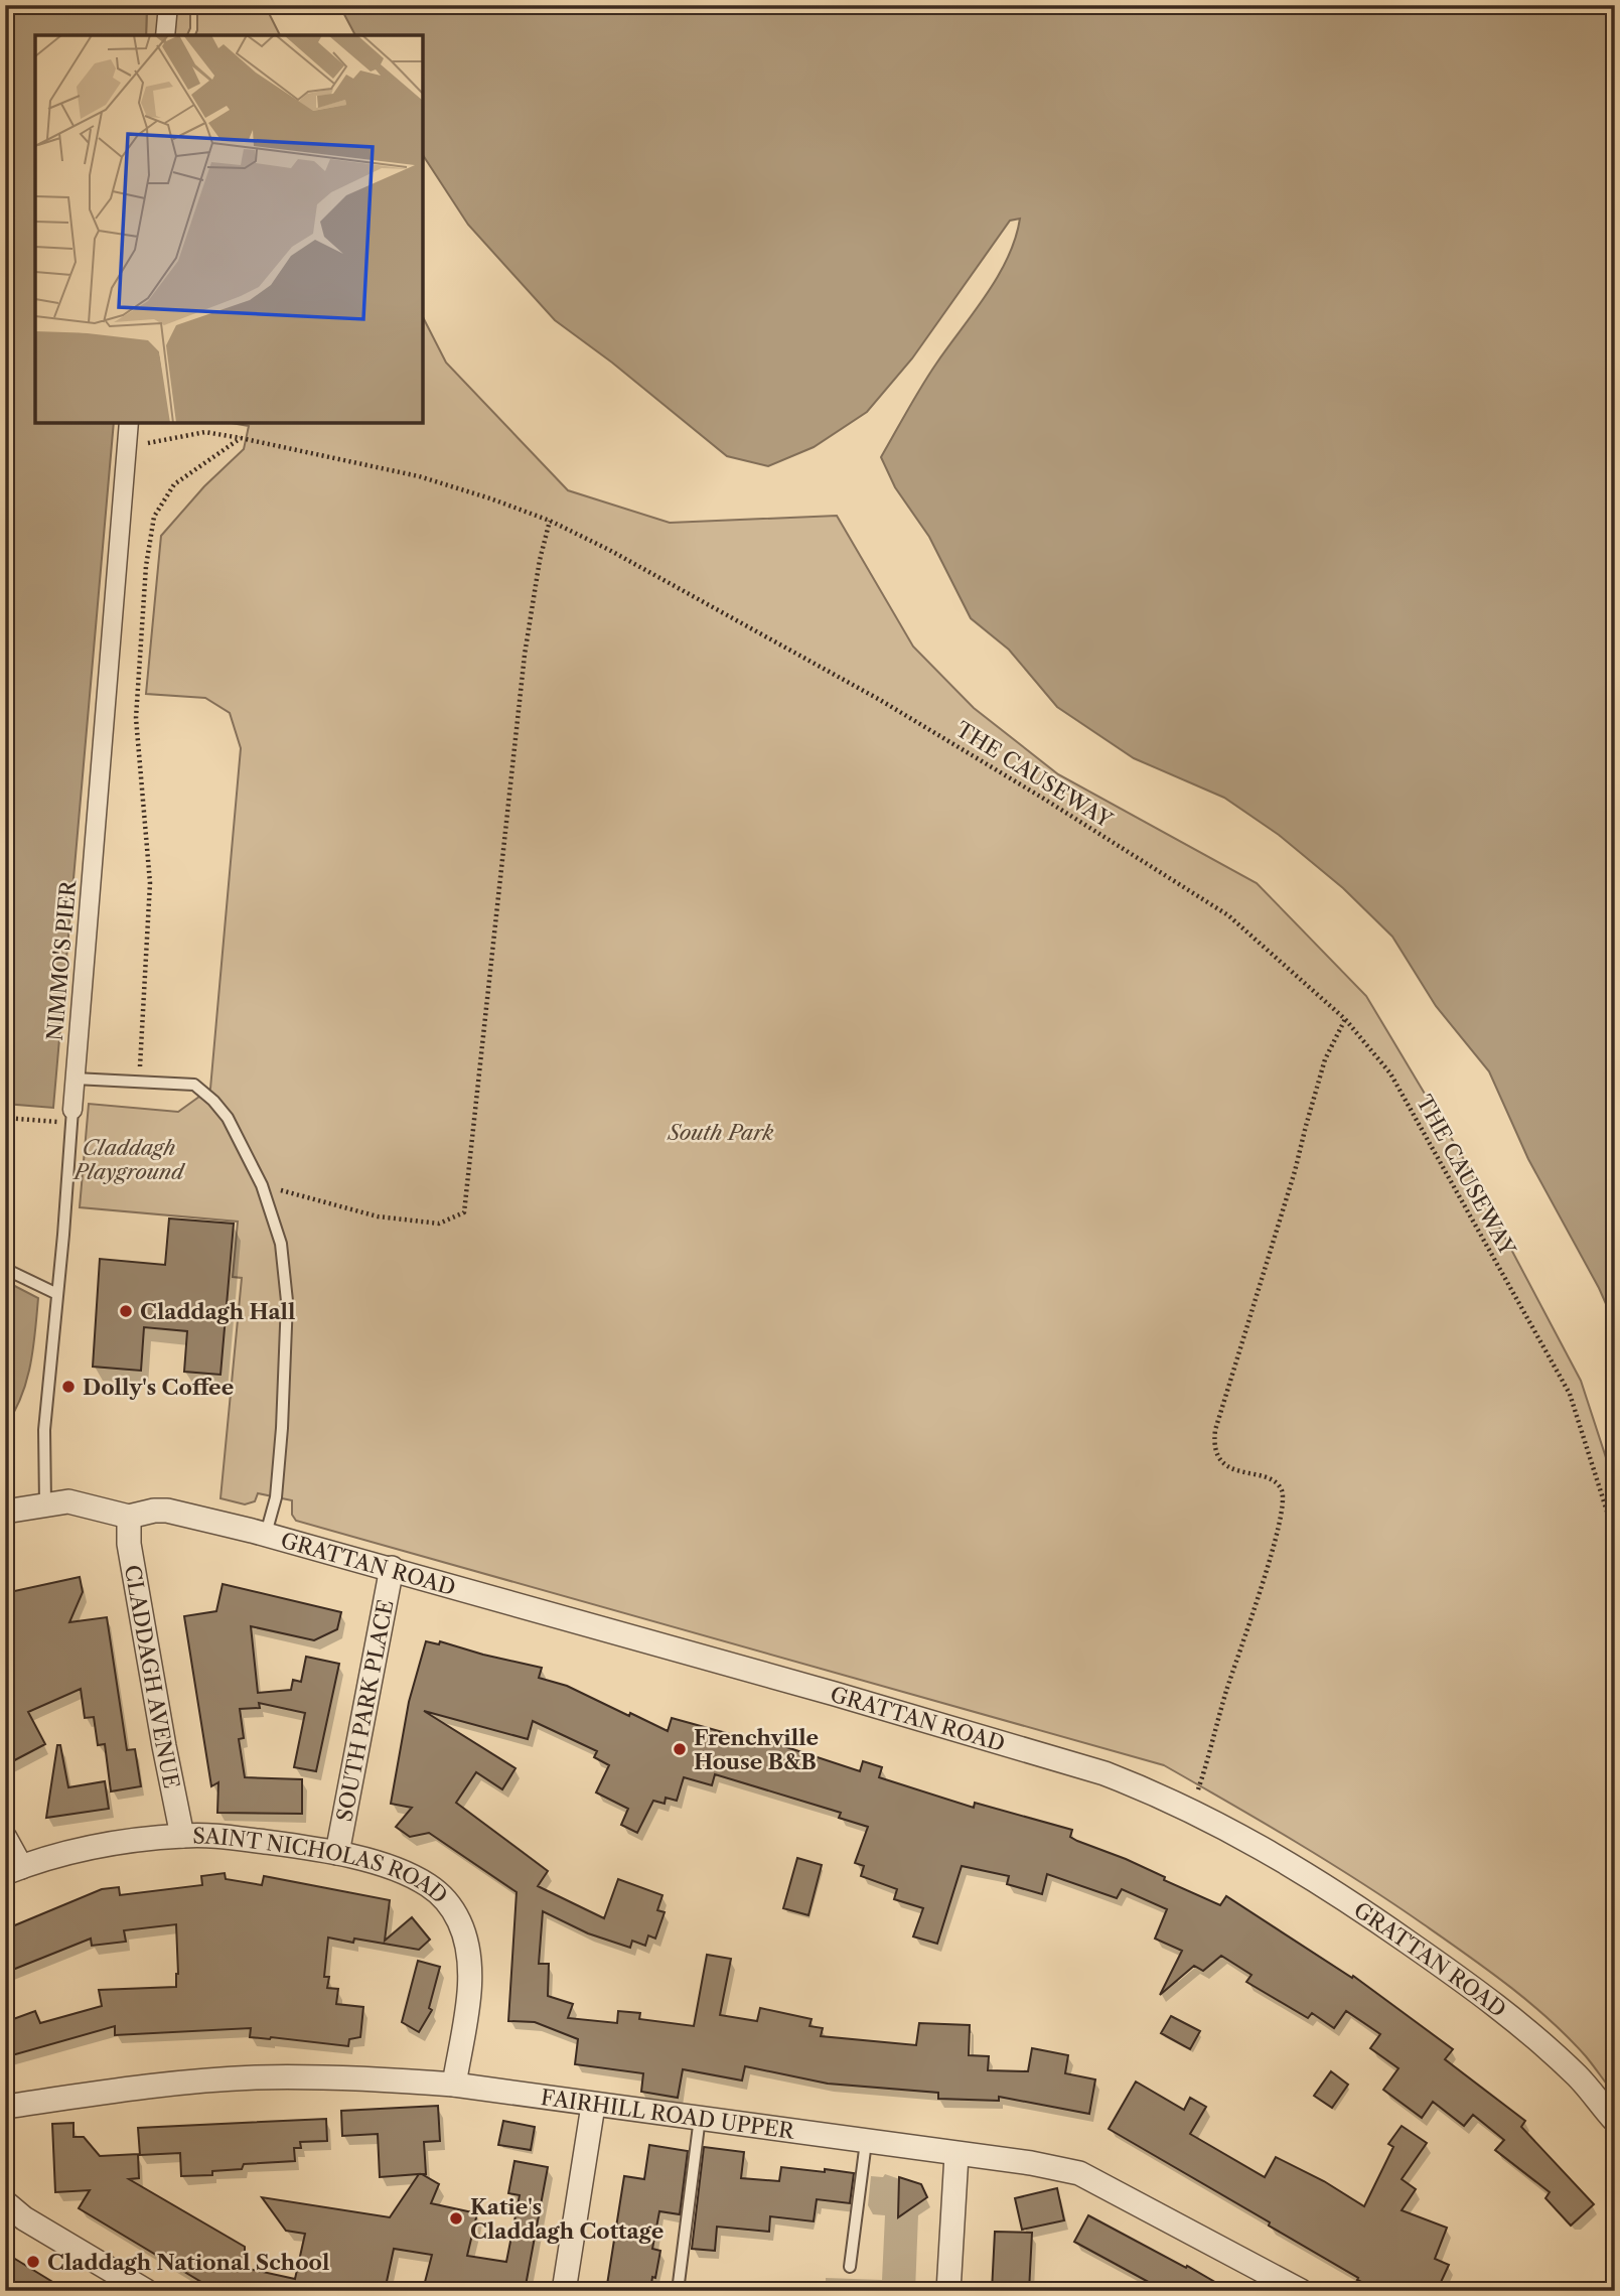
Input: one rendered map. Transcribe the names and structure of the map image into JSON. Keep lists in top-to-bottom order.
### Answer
{
  "streets": {
    "street": [
      "NIMMO'S PIER",
      "GRATTAN ROAD",
      "CLADDAGH AVENUE",
      "SOUTH PARK PLACE",
      "SAINT NICHOLAS ROAD",
      "FAIRHILL ROAD UPPER"
    ],
    "path": ["THE CAUSEWAY"]
  },
  "crossings": [
    ["THE CAUSEWAY", "NIMMO'S PIER"],
    ["GRATTAN ROAD", "CLADDAGH AVENUE"],
    ["GRATTAN ROAD", "SOUTH PARK PLACE"],
    ["CLADDAGH AVENUE", "SAINT NICHOLAS ROAD"],
    ["SOUTH PARK PLACE", "SAINT NICHOLAS ROAD"],
    ["SAINT NICHOLAS ROAD", "FAIRHILL ROAD UPPER"]
  ],
  "parks": ["South Park", "Claddagh Playground"],
  "places": [
    "Claddagh Hall",
    "Dolly's Coffee",
    "Frenchville House B&B",
    "Katie's Claddagh Cottage",
    "Claddagh National School"
  ]
}
